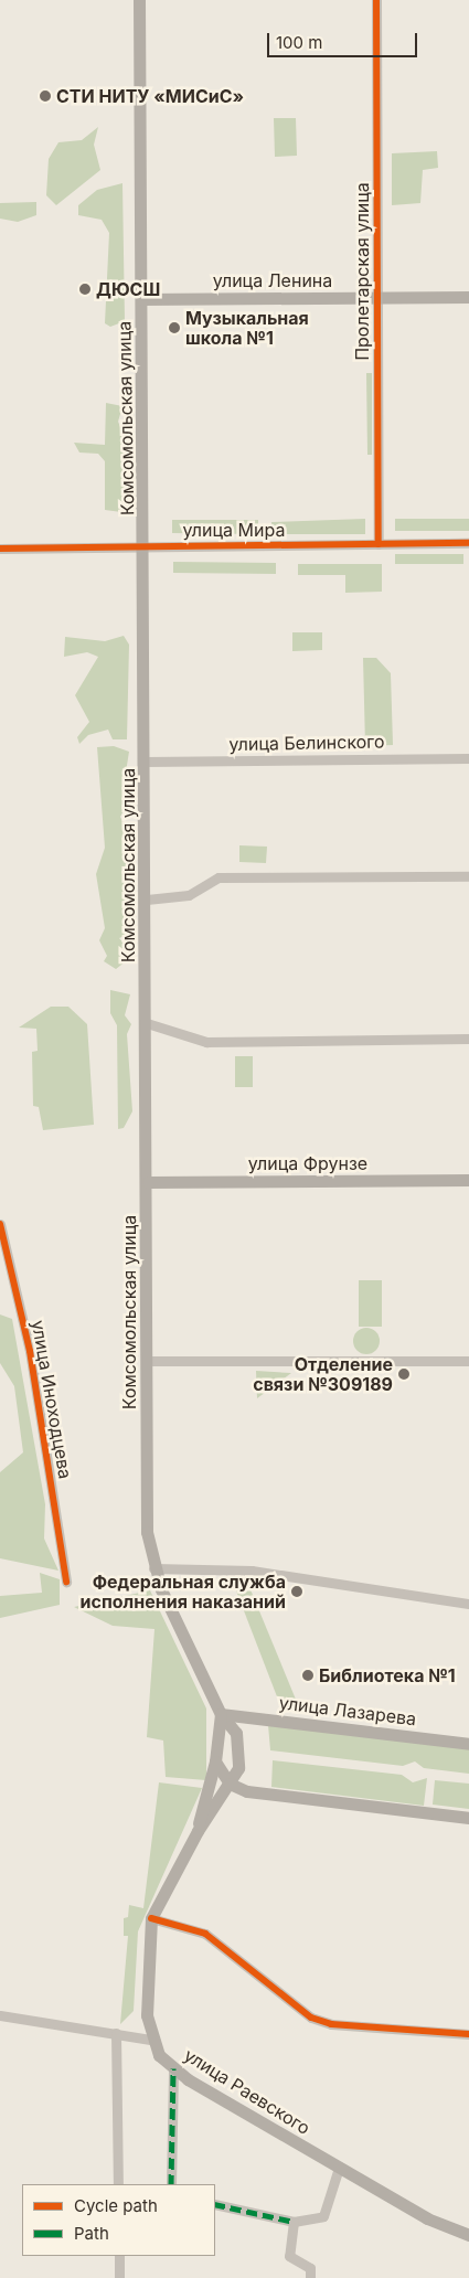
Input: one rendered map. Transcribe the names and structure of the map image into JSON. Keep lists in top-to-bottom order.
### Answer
{
  "streets": {
    "main road": [
      "улица Ленина",
      "Комсомольская улица",
      "улица Фрунзе",
      "улица Лазарева",
      "улица Раевского"
    ],
    "street": [
      "Пролетарская улица",
      "улица Мира",
      "улица Белинского",
      "улица Иноходцева"
    ]
  },
  "crossings": [
    ["Пролетарская улица", "улица Ленина"],
    ["Пролетарская улица", "улица Мира"],
    ["улица Ленина", "Комсомольская улица"],
    ["Комсомольская улица", "улица Мира"],
    ["Комсомольская улица", "улица Белинского"],
    ["Комсомольская улица", "улица Фрунзе"],
    ["Комсомольская улица", "улица Лазарева"],
    ["Комсомольская улица", "улица Раевского"]
  ],
  "places": [
    "СТИ НИТУ «МИСиС»",
    "ДЮСШ",
    "Музыкальная школа №1",
    "Отделение связи №309189",
    "Федеральная служба исполнения наказаний",
    "Библиотека №1"
  ],
  "legend": ["Cycle path", "Path"],
  "scale_bar": "100 m"
}
